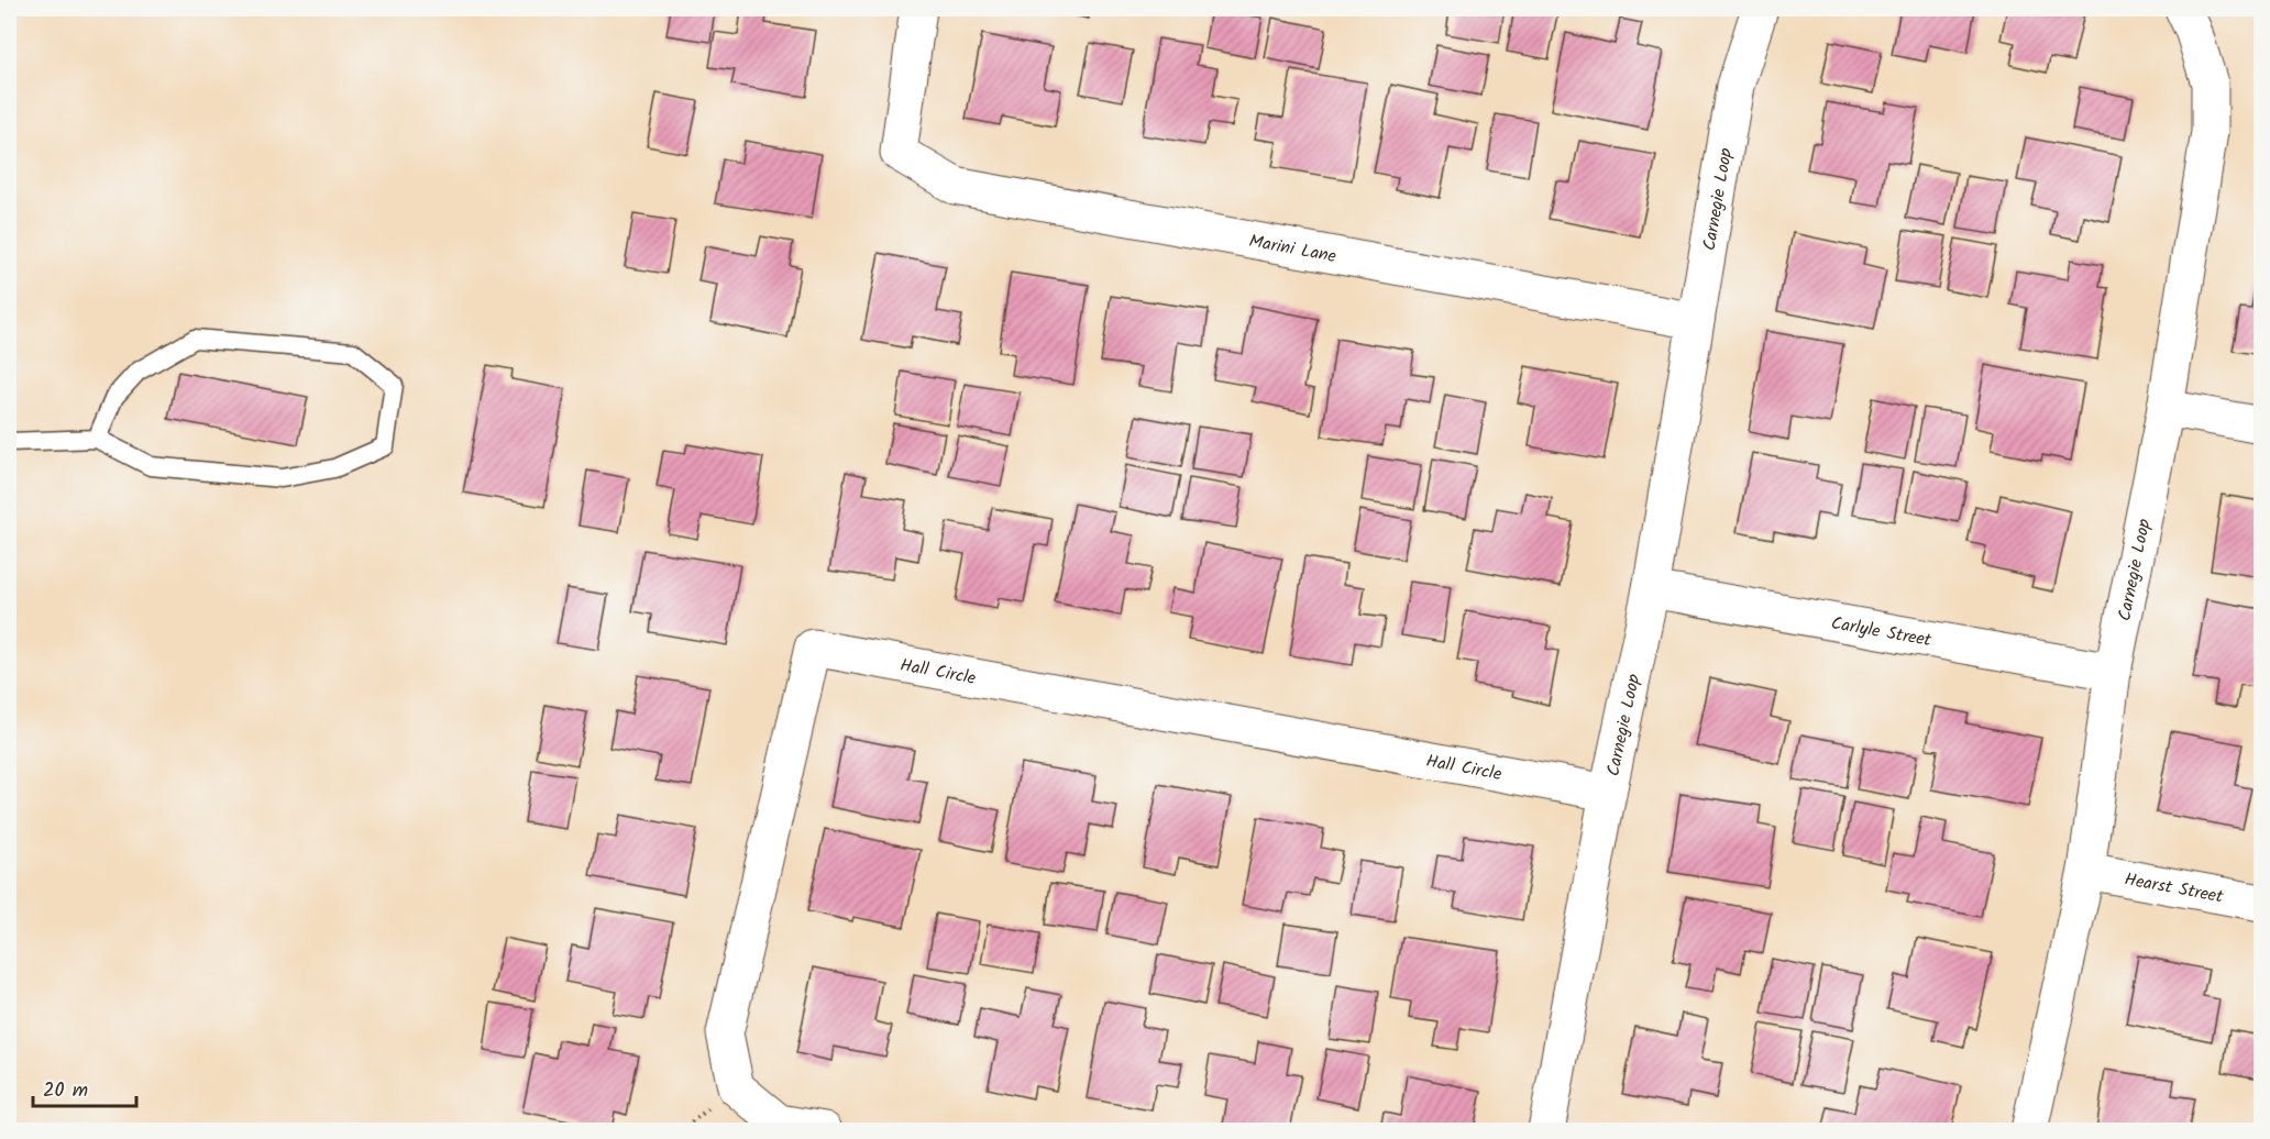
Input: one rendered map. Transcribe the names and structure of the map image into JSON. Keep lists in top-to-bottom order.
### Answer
{
  "streets": {
    "street": [
      "Carnegie Loop",
      "Marini Lane",
      "Carlyle Street",
      "Hall Circle",
      "Hearst Street"
    ]
  },
  "crossings": [
    ["Carnegie Loop", "Marini Lane"],
    ["Carnegie Loop", "Carlyle Street"],
    ["Carnegie Loop", "Hall Circle"],
    ["Carnegie Loop", "Hearst Street"]
  ],
  "scale_bar": "20 m"
}
